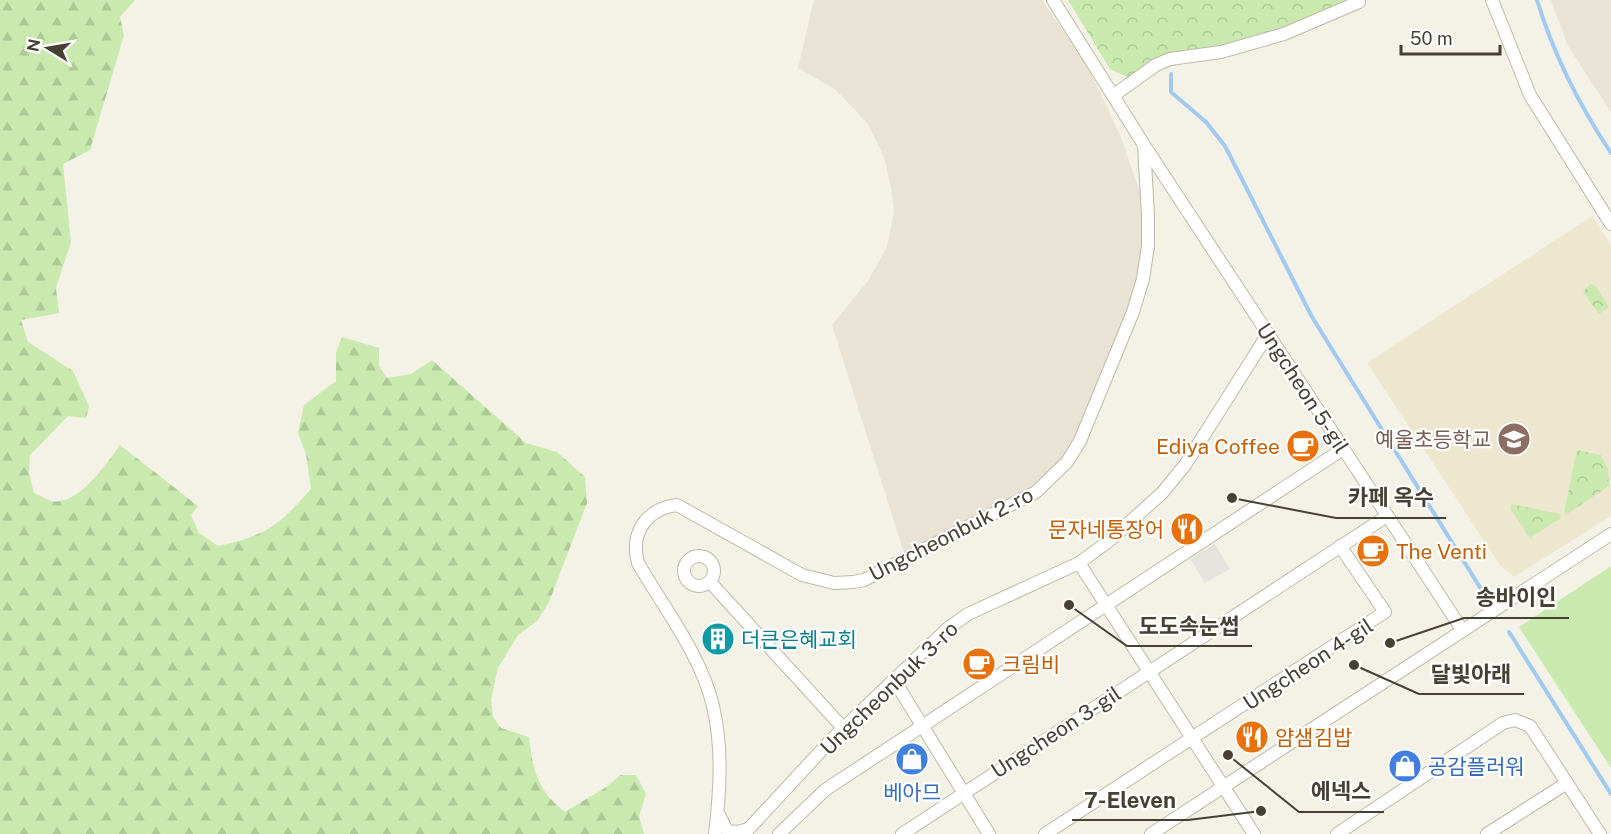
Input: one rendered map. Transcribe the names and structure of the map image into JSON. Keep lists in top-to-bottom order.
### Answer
{
  "streets": {
    "street": [
      "Ungcheon 5-gil",
      "Ungcheonbuk 2-ro",
      "Ungcheon 4-gil",
      "Ungcheonbuk 3-ro",
      "Ungcheon 3-gil"
    ]
  },
  "crossings": [
    ["Ungcheon 5-gil", "Ungcheonbuk 2-ro"],
    ["Ungcheon 5-gil", "Ungcheonbuk 3-ro"]
  ],
  "places": {
    "school or university": ["예울초등학교"],
    "cafe": ["Ediya Coffee", "The Venti", "크림비"],
    "other": [
      "카페 옥수",
      "도도속눈썹",
      "송바이인",
      "달빛아래",
      "에넥스",
      "7-Eleven"
    ],
    "restaurant": ["문자네통장어", "얌샘김밥"],
    "building": ["더큰은혜교회"],
    "shop": ["베아므", "공감플러워"]
  },
  "scale_bar": "50 m",
  "north": "left"
}
